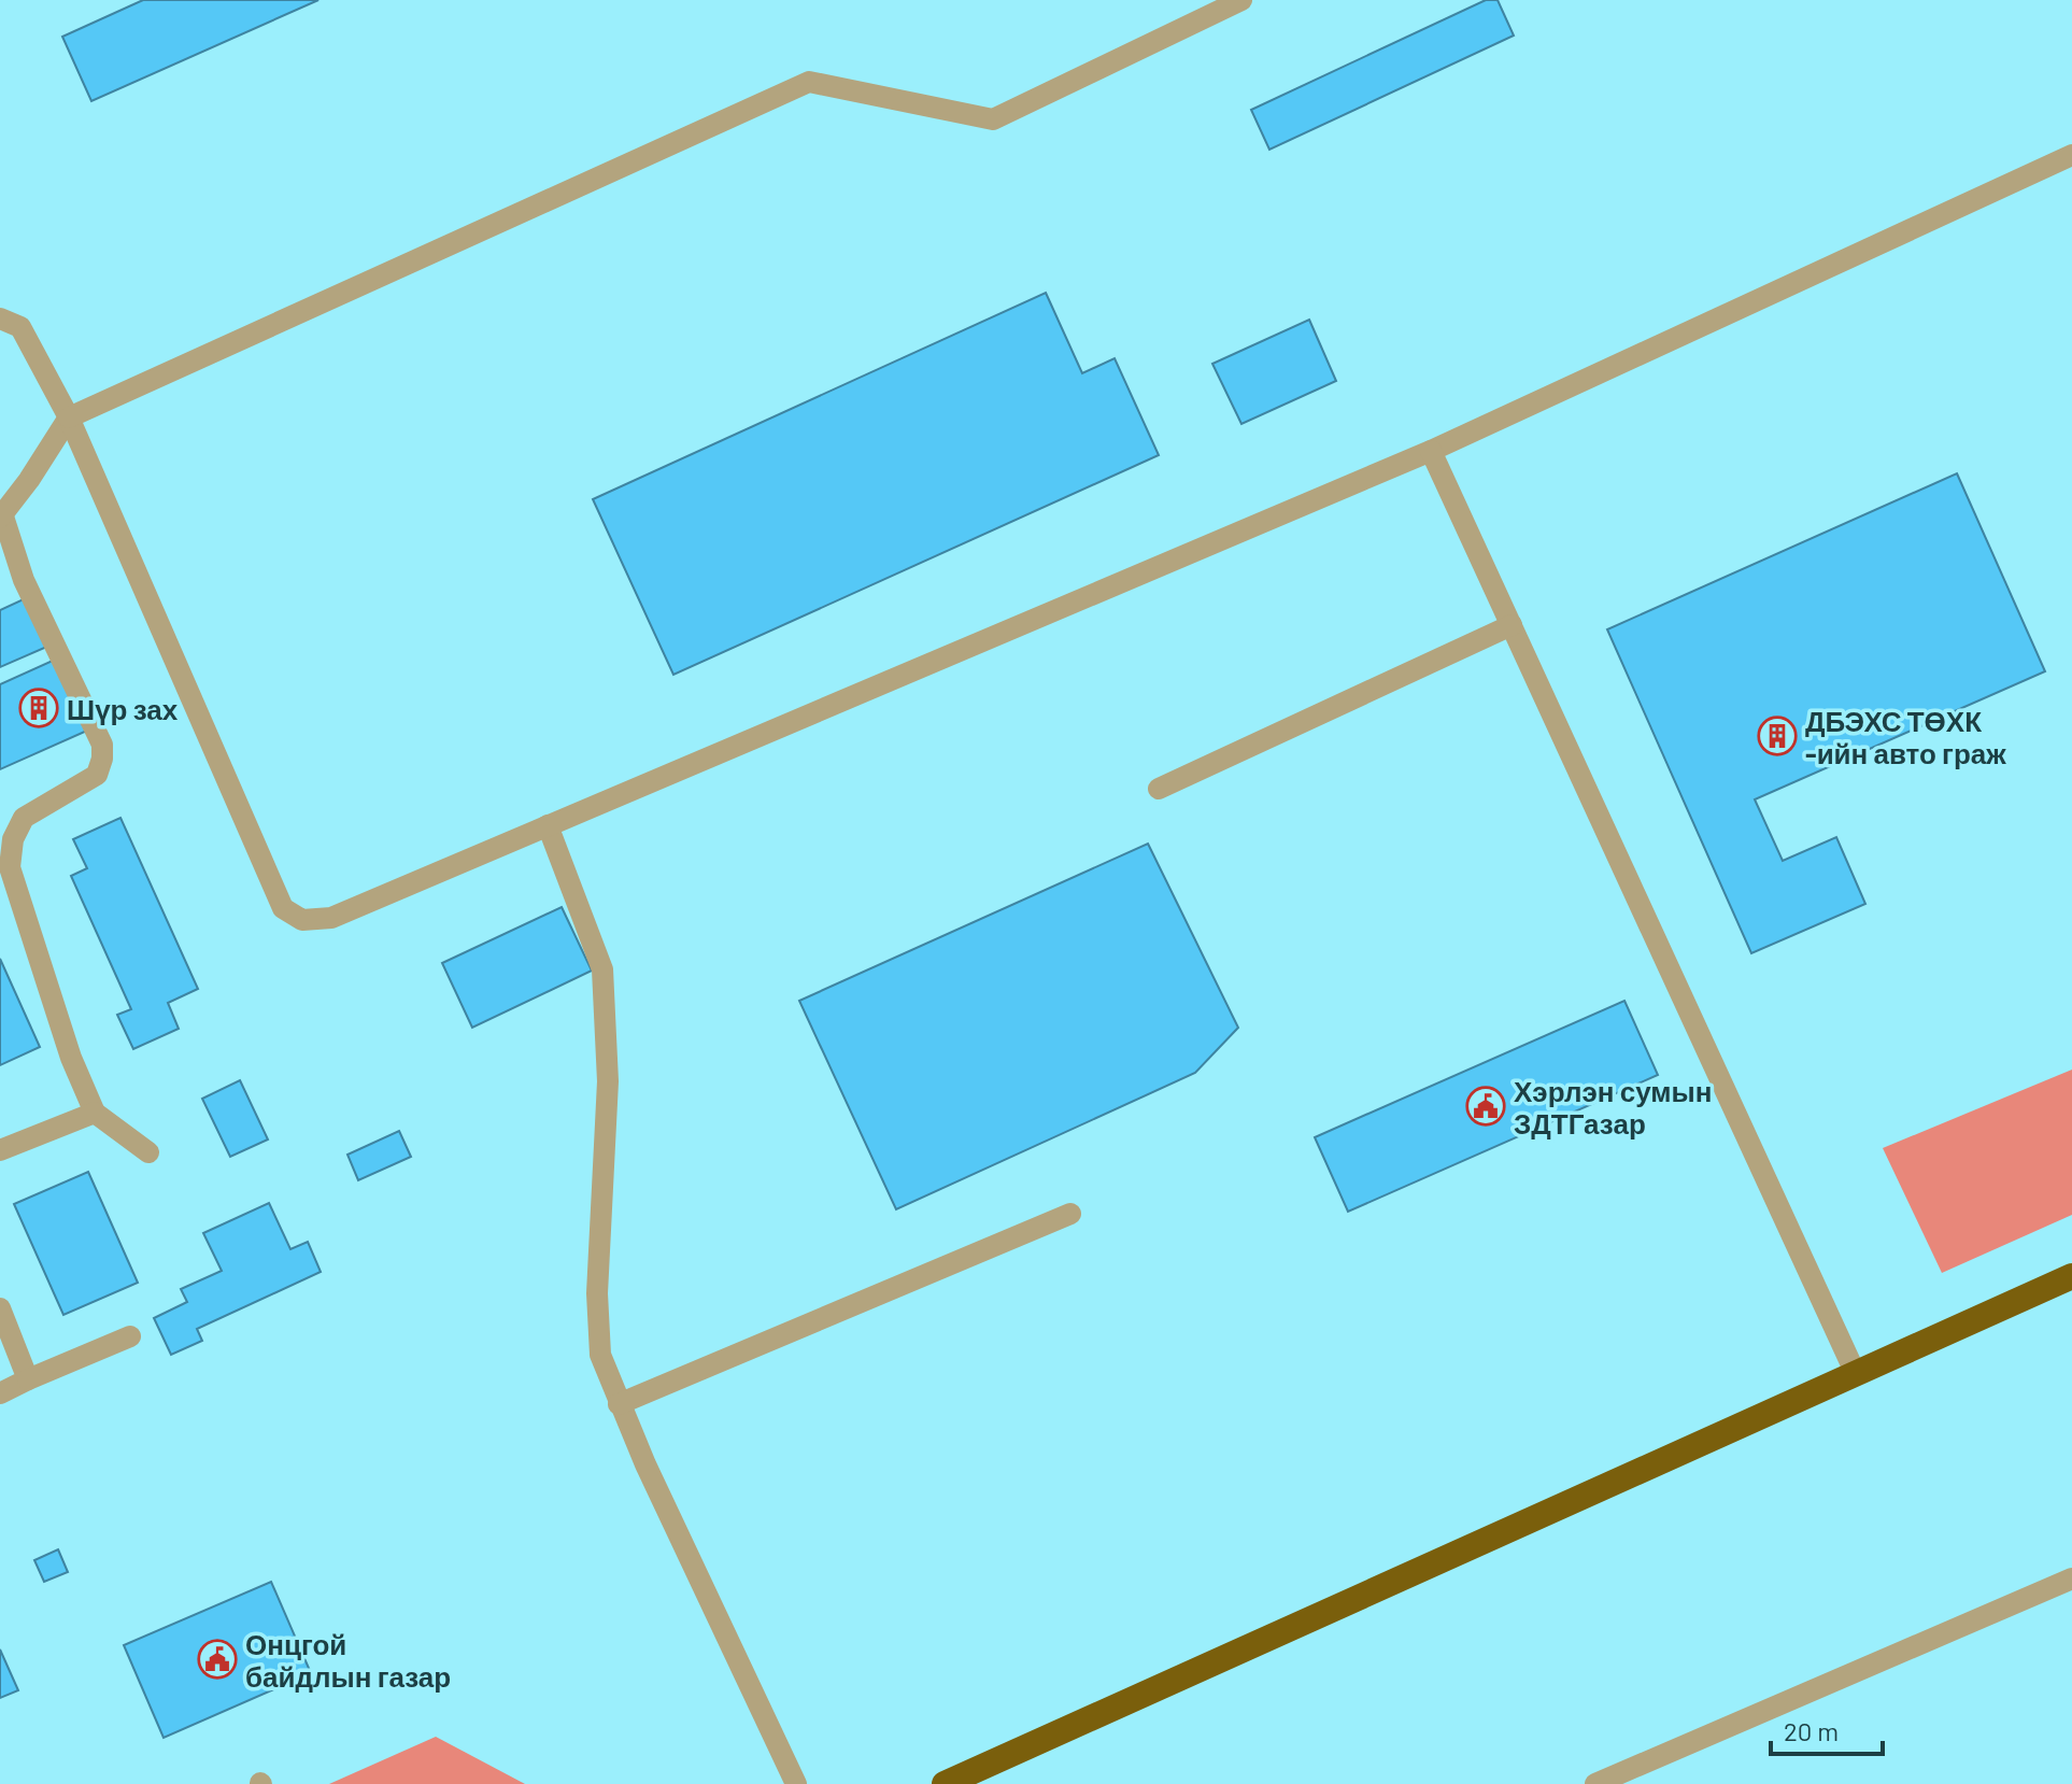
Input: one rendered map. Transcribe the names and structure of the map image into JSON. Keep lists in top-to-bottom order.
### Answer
{
  "places": {
    "building": ["Шүр зах", "ДБЭХС ТӨХК -ийн авто граж"],
    "public building": ["Хэрлэн сумын ЗДТГазар", "Онцгой байдлын газар"]
  },
  "scale_bar": "20 m"
}
